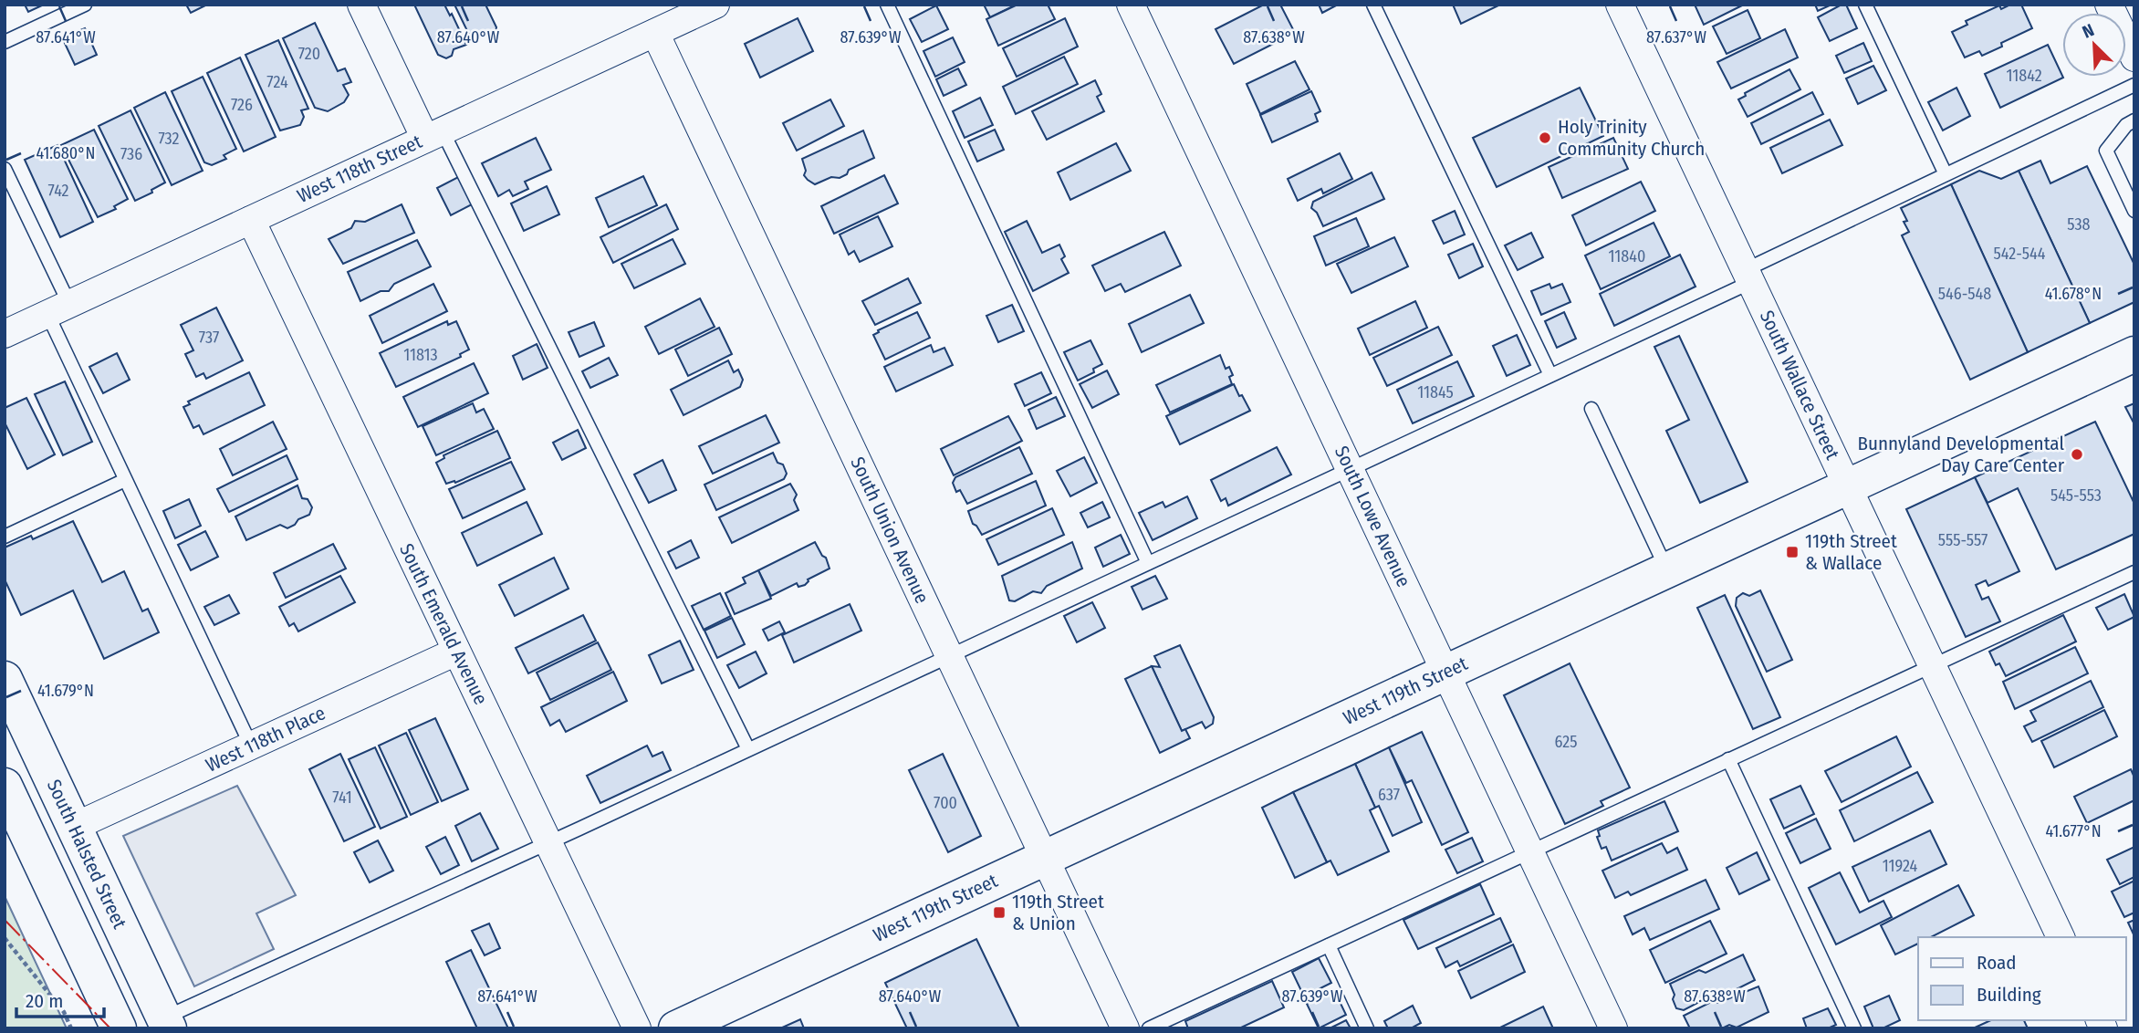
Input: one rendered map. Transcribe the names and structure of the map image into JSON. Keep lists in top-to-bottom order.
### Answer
{
  "streets": {
    "street": [
      "West 118th Street",
      "South Wallace Street",
      "South Lowe Avenue",
      "South Union Avenue",
      "South Emerald Avenue",
      "West 119th Street",
      "West 118th Place",
      "South Halsted Street"
    ]
  },
  "crossings": [
    ["West 118th Street", "South Union Avenue"],
    ["West 118th Street", "South Emerald Avenue"],
    ["South Wallace Street", "West 119th Street"],
    ["South Lowe Avenue", "West 119th Street"],
    ["South Union Avenue", "West 119th Street"],
    ["South Emerald Avenue", "West 118th Place"],
    ["West 118th Place", "South Halsted Street"]
  ],
  "places": {
    "other": ["Holy Trinity Community Church", "Bunnyland Developmental Day Care Center"],
    "transit": ["119th Street & Wallace", "119th Street & Union"]
  },
  "house_numbers": [
    "720",
    "11842",
    "724",
    "726",
    "732",
    "736",
    "742",
    "538",
    "542-544",
    "11840",
    "546-548",
    "737",
    "11813",
    "11845",
    "545-553",
    "555-557",
    "625",
    "637",
    "741",
    "700",
    "11924"
  ],
  "legend": ["Road", "Building"],
  "scale_bar": "20 m",
  "north": "top left",
  "coordinates": [
    "87.641°W",
    "87.640°W",
    "87.639°W",
    "87.638°W",
    "87.637°W",
    "41.680°N",
    "41.678°N",
    "41.679°N",
    "41.677°N"
  ]
}
